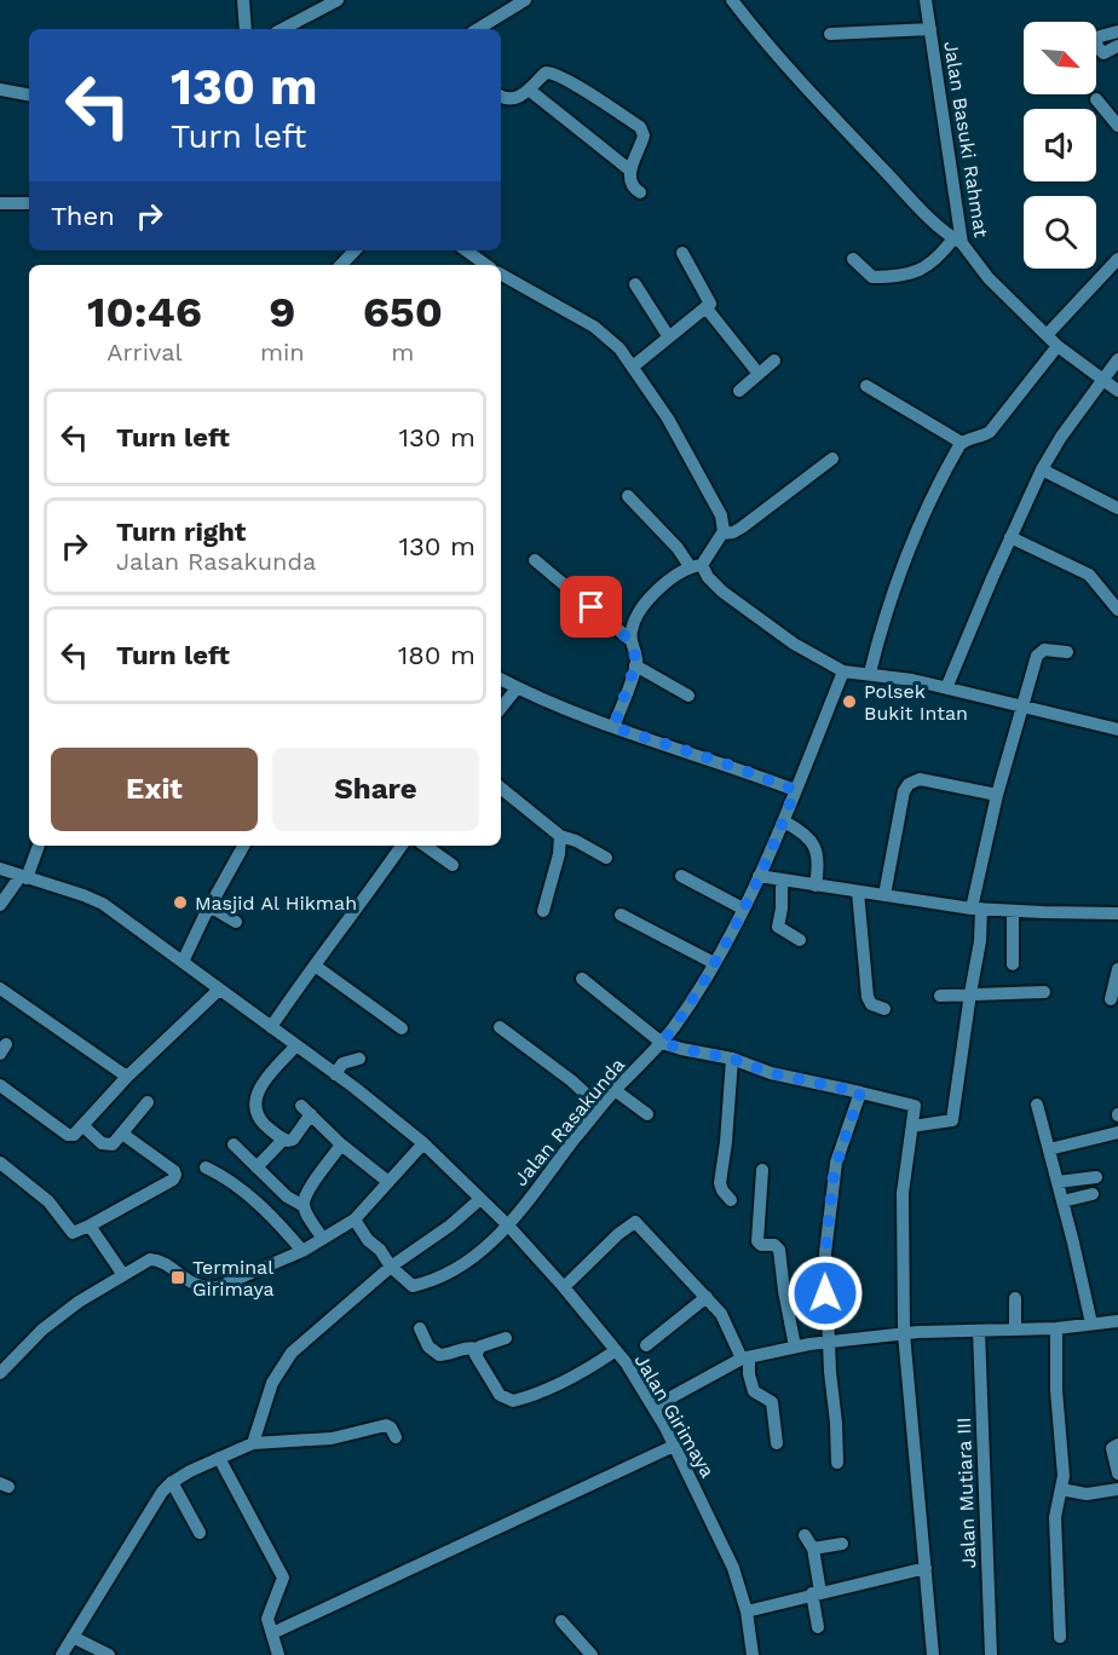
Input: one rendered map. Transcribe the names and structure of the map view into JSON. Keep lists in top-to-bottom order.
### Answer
{
  "streets": {
    "street": [
      "Jalan Basuki Rahmat",
      "Jalan Rasakunda",
      "Jalan Girimaya",
      "Jalan Mutiara III"
    ]
  },
  "crossings": [
    ["Jalan Rasakunda", "Jalan Girimaya"]
  ],
  "places": {
    "other": ["Polsek Bukit Intan", "Masjid Al Hikmah"],
    "transit": ["Terminal Girimaya"]
  },
  "north": "bottom right",
  "page": {
    "turn": ["130 m", "Turn left"],
    "then": "Then",
    "eta": [
      "10:46",
      "Arrival",
      "9",
      "min",
      "650",
      "m"
    ],
    "list": [
      {
        "name": "Turn left",
        "value": "130 m"
      },
      {
        "name": "Turn right",
        "note": "Jalan Rasakunda",
        "value": "130 m"
      },
      {
        "name": "Turn left",
        "value": "180 m"
      }
    ],
    "buttons": ["Exit", "Share"]
  }
}
